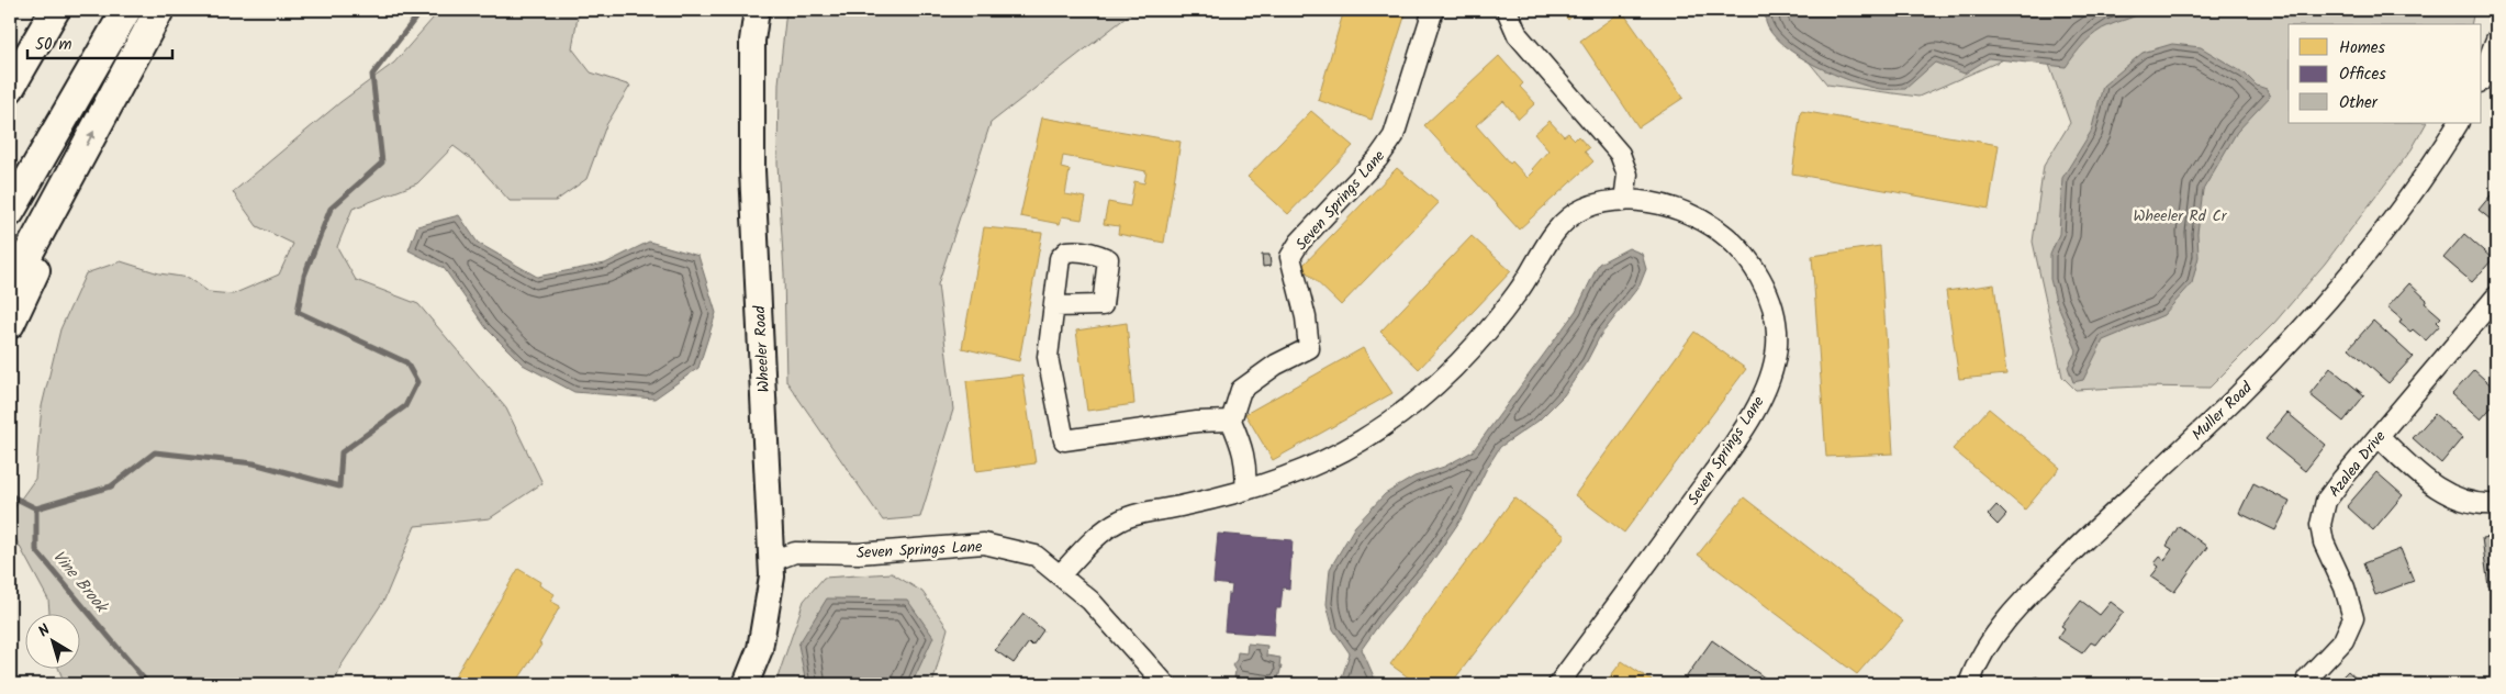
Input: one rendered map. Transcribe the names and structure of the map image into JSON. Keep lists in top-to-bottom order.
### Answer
{
  "streets": {
    "main road": ["Wheeler Road"],
    "street": ["Seven Springs Lane", "Muller Road", "Azalea Drive"]
  },
  "crossings": [
    ["Seven Springs Lane", "Wheeler Road"]
  ],
  "water": ["Vine Brook"],
  "parks": ["Wheeler Rd Cr"],
  "legend": ["Homes", "Offices", "Other"],
  "scale_bar": "50 m",
  "north": "top left"
}
